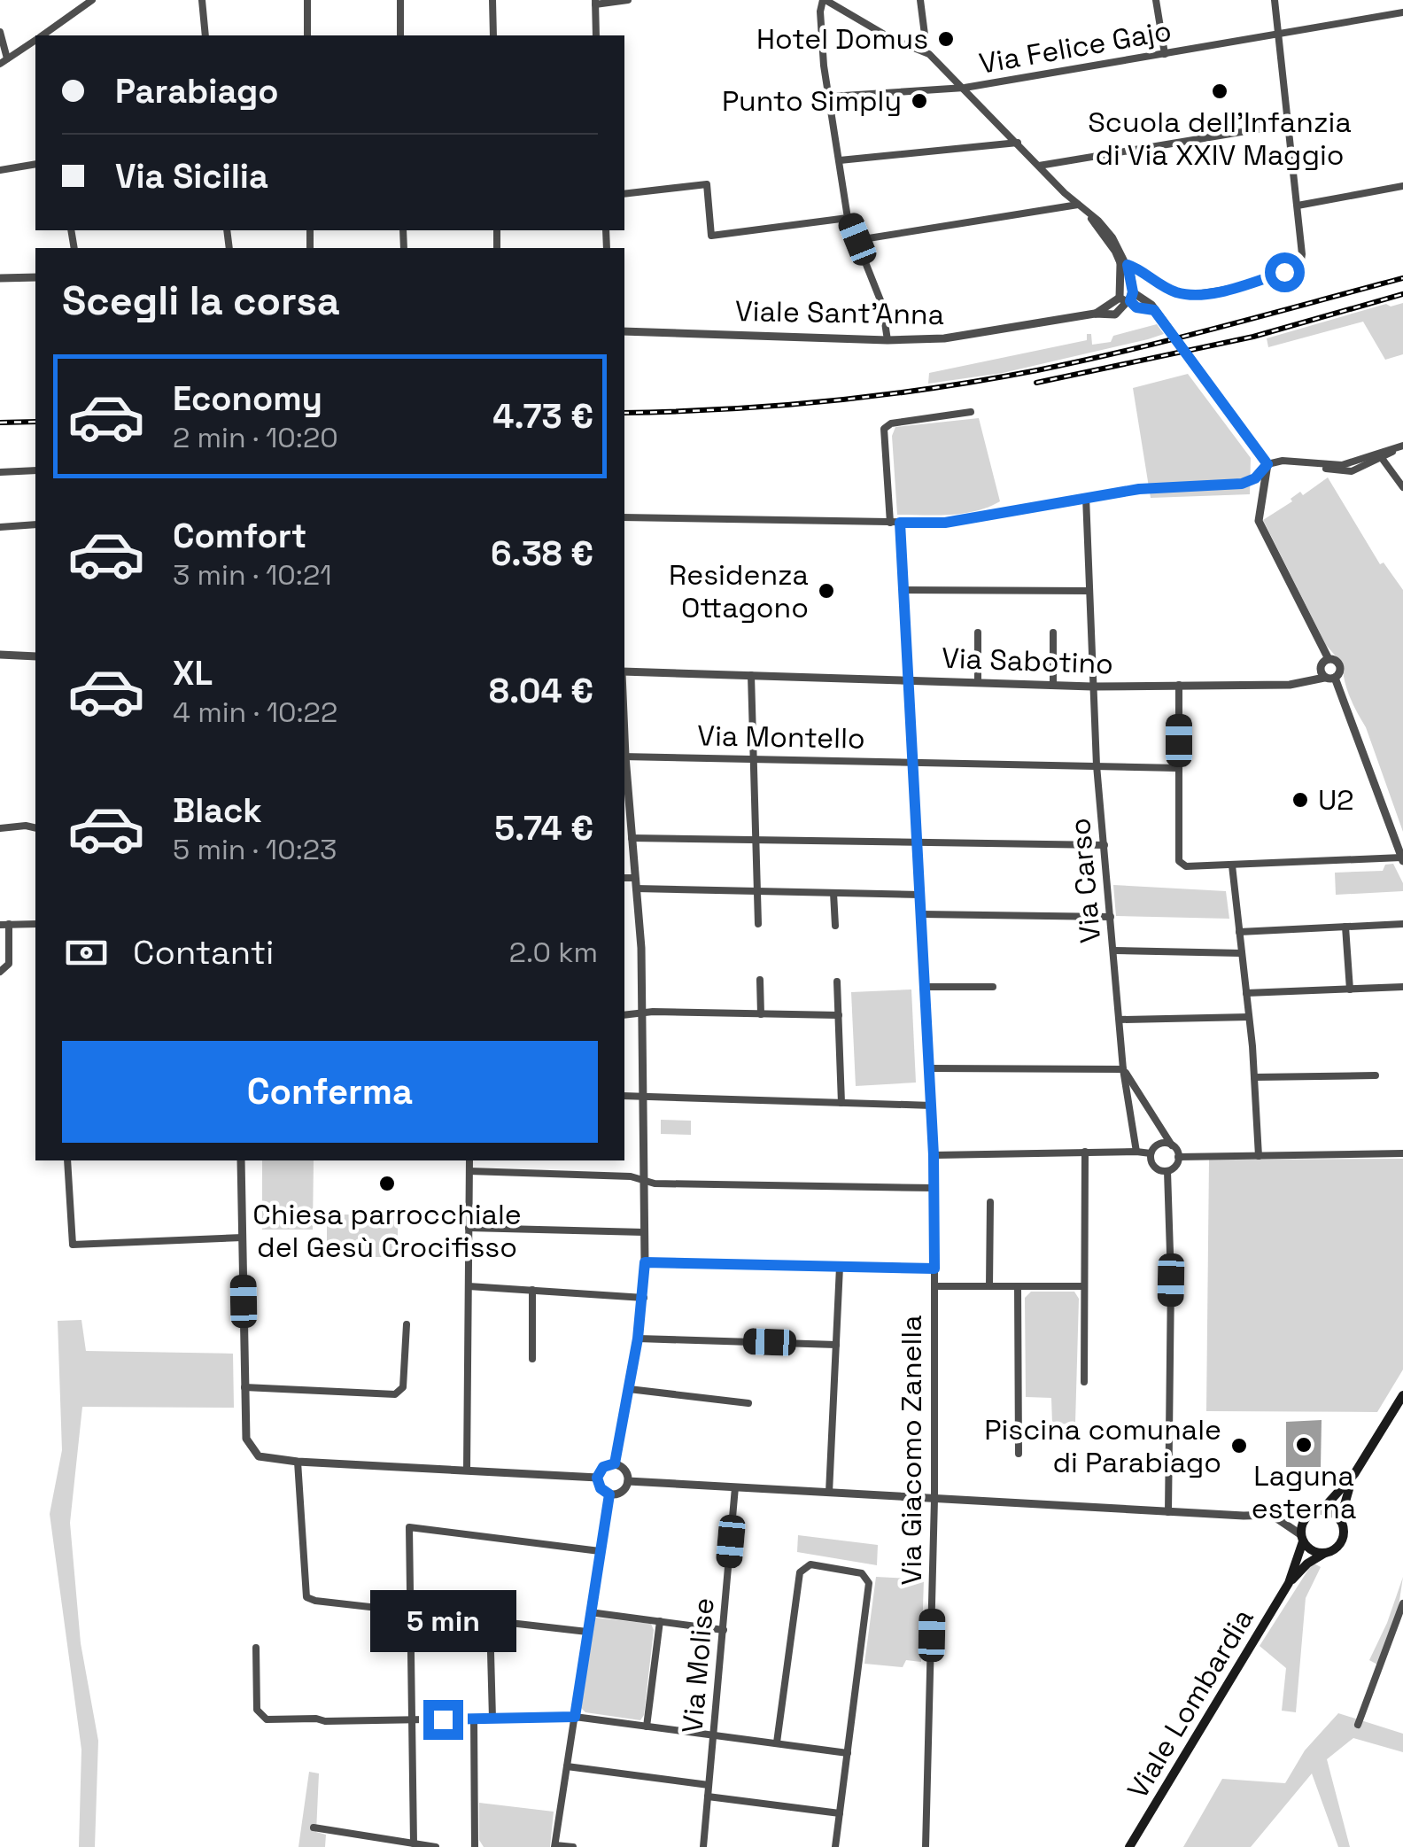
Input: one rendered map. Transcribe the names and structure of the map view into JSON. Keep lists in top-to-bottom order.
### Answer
{
  "streets": {
    "main road": ["Viale Lombardia"],
    "street": [
      "Via Felice Gajo",
      "Viale Sant'Anna",
      "Via Sabotino",
      "Via Montello",
      "Via Carso",
      "Via Giacomo Zanella",
      "Via Molise"
    ]
  },
  "crossings": [
    ["Via Sabotino", "Via Carso"],
    ["Via Sabotino", "Via Giacomo Zanella"],
    ["Via Montello", "Via Carso"],
    ["Via Montello", "Via Giacomo Zanella"]
  ],
  "places": [
    "Hotel Domus",
    "Scuola dell'Infanzia di Via XXIV Maggio",
    "Punto Simply",
    "Residenza Ottagono",
    "U2",
    "Chiesa parrocchiale del Gesù Crocifisso",
    "Laguna esterna",
    "Piscina comunale di Parabiago"
  ],
  "page": {
    "banner": ["Parabiago", "Via Sicilia"],
    "heading": "Scegli la corsa",
    "list": [
      {
        "name": "Economy",
        "note": "2 min · 10:20",
        "value": "4.73 €"
      },
      {
        "name": "Comfort",
        "note": "3 min · 10:21",
        "value": "6.38 €"
      },
      {
        "name": "XL",
        "note": "4 min · 10:22",
        "value": "8.04 €"
      },
      {
        "name": "Black",
        "note": "5 min · 10:23",
        "value": "5.74 €"
      }
    ],
    "pay": ["Contanti", "2.0 km"],
    "buttons": "Conferma",
    "bubble": "5 min"
  }
}
